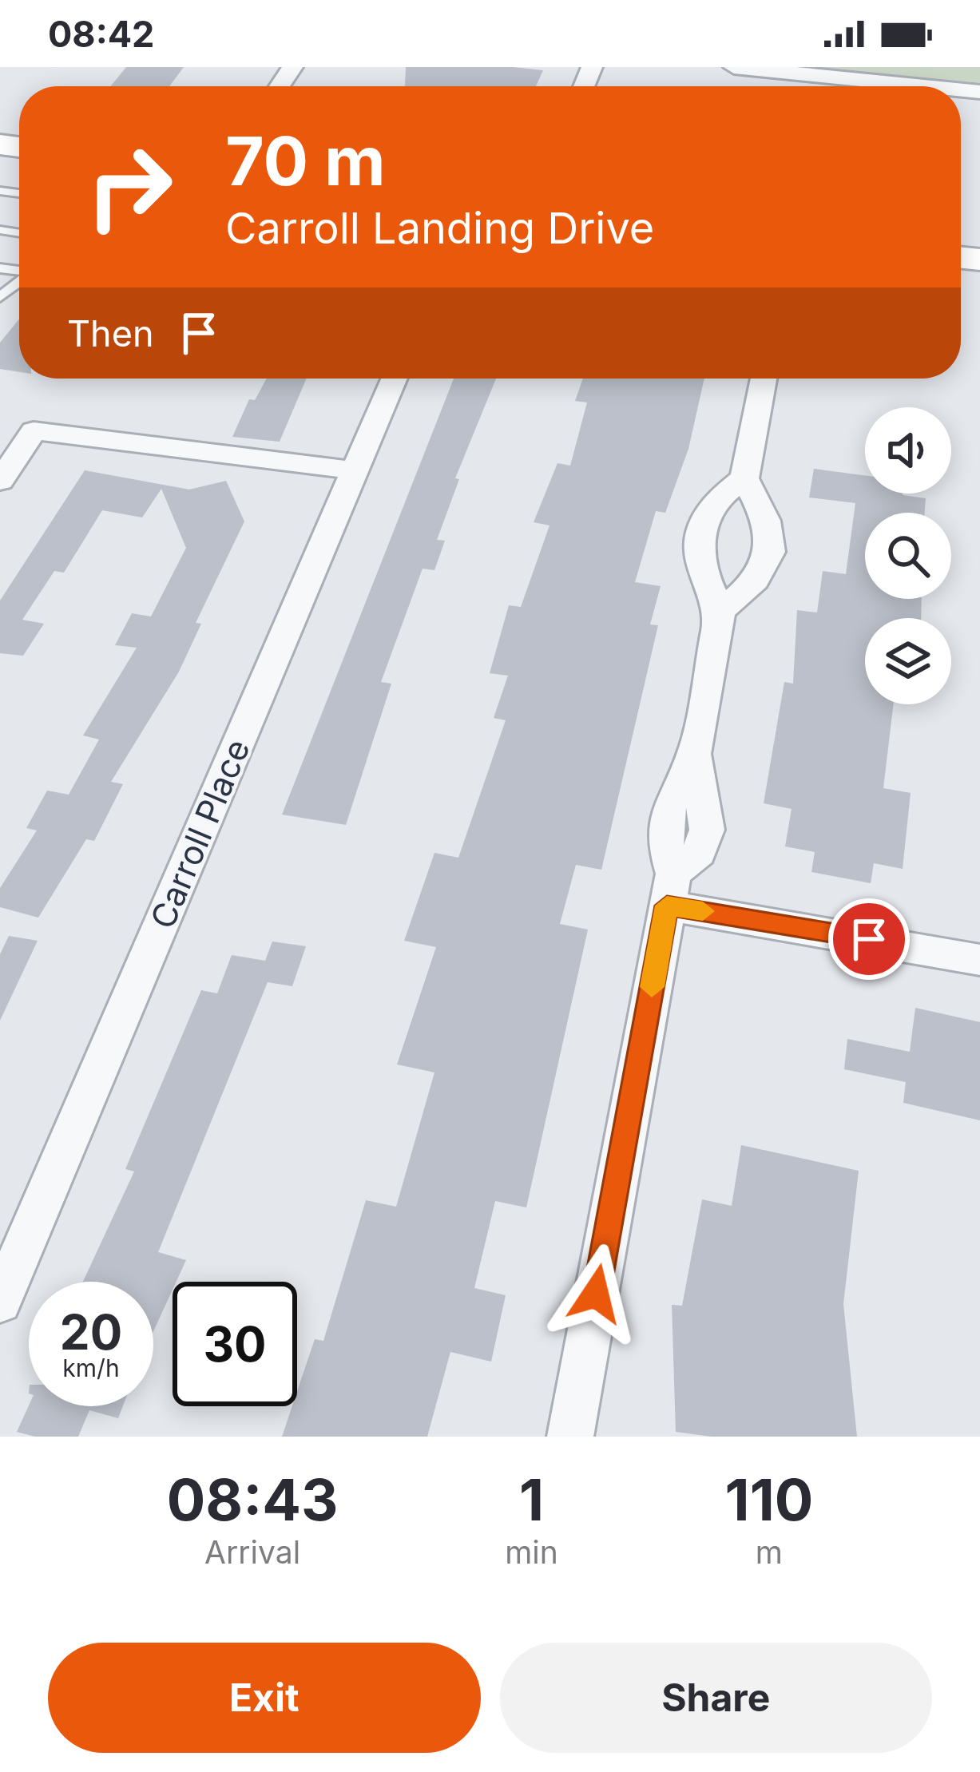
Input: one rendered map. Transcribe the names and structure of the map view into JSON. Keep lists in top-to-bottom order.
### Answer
{
  "streets": {
    "street": ["Carroll Place"]
  },
  "page": {
    "status": "08:42",
    "turn": ["70 m", "Carroll Landing Drive"],
    "then": "Then",
    "speed": "20 km/h",
    "limit": "30",
    "eta": [
      "08:43",
      "Arrival",
      "1",
      "min",
      "110",
      "m"
    ],
    "buttons": ["Exit", "Share"]
  }
}
